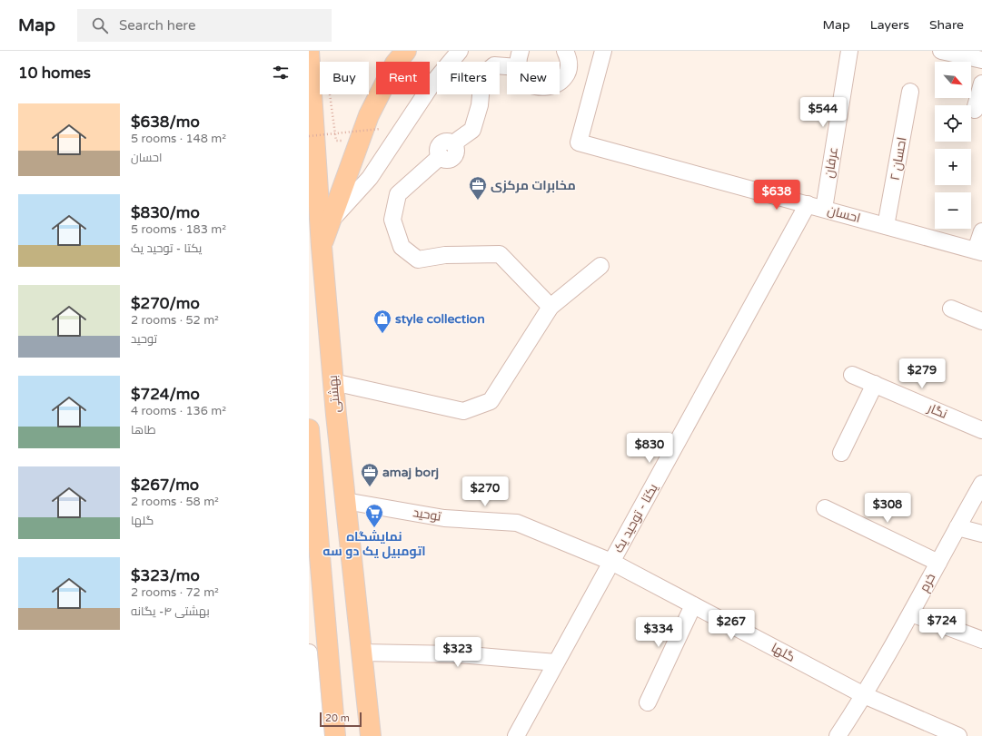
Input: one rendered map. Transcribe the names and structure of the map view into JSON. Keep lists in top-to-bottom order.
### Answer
{
  "streets": {
    "main road": ["بهشتی"],
    "street": [
      "احسان ۲",
      "عرفان",
      "احسان",
      "نگار",
      "توحید",
      "یکتا - توحید یک",
      "خرم",
      "گلها"
    ]
  },
  "crossings": [
    ["احسان ۲", "احسان"],
    ["عرفان", "احسان"],
    ["احسان", "یکتا - توحید یک"],
    ["بهشتی", "توحید"],
    ["توحید", "یکتا - توحید یک"],
    ["توحید", "گلها"],
    ["یکتا - توحید یک", "گلها"],
    ["خرم", "گلها"]
  ],
  "places": {
    "office": ["مخابرات مرکزی", "amaj borj"],
    "shop": ["style collection"],
    "supermarket": ["نمایشگاه اتومبیل یک دو سه"]
  },
  "scale_bar": "20 m",
  "north": "bottom right",
  "page": {
    "header": "Map",
    "search": "Search here",
    "nav": ["Map", "Layers", "Share"],
    "heading": "10 homes",
    "map_buttons": ["+", "−"],
    "chip": [
      "Buy",
      "Rent",
      "Filters",
      "New"
    ],
    "list": [
      {
        "name": "$638/mo",
        "note": "5 rooms · 148 m² · احسان"
      },
      {
        "name": "$830/mo",
        "note": "5 rooms · 183 m² · یکتا - توحید یک"
      },
      {
        "name": "$270/mo",
        "note": "2 rooms · 52 m² · توحید"
      },
      {
        "name": "$724/mo",
        "note": "4 rooms · 136 m² · طاها"
      },
      {
        "name": "$267/mo",
        "note": "2 rooms · 58 m² · گلها"
      },
      {
        "name": "$323/mo",
        "note": "2 rooms · 72 m² · بهشتی ۴- یگانه"
      }
    ],
    "price": [
      "$544",
      "$638",
      "$279",
      "$830",
      "$270",
      "$308",
      "$724",
      "$267",
      "$334",
      "$323"
    ],
    "scale": "20 m"
  }
}
